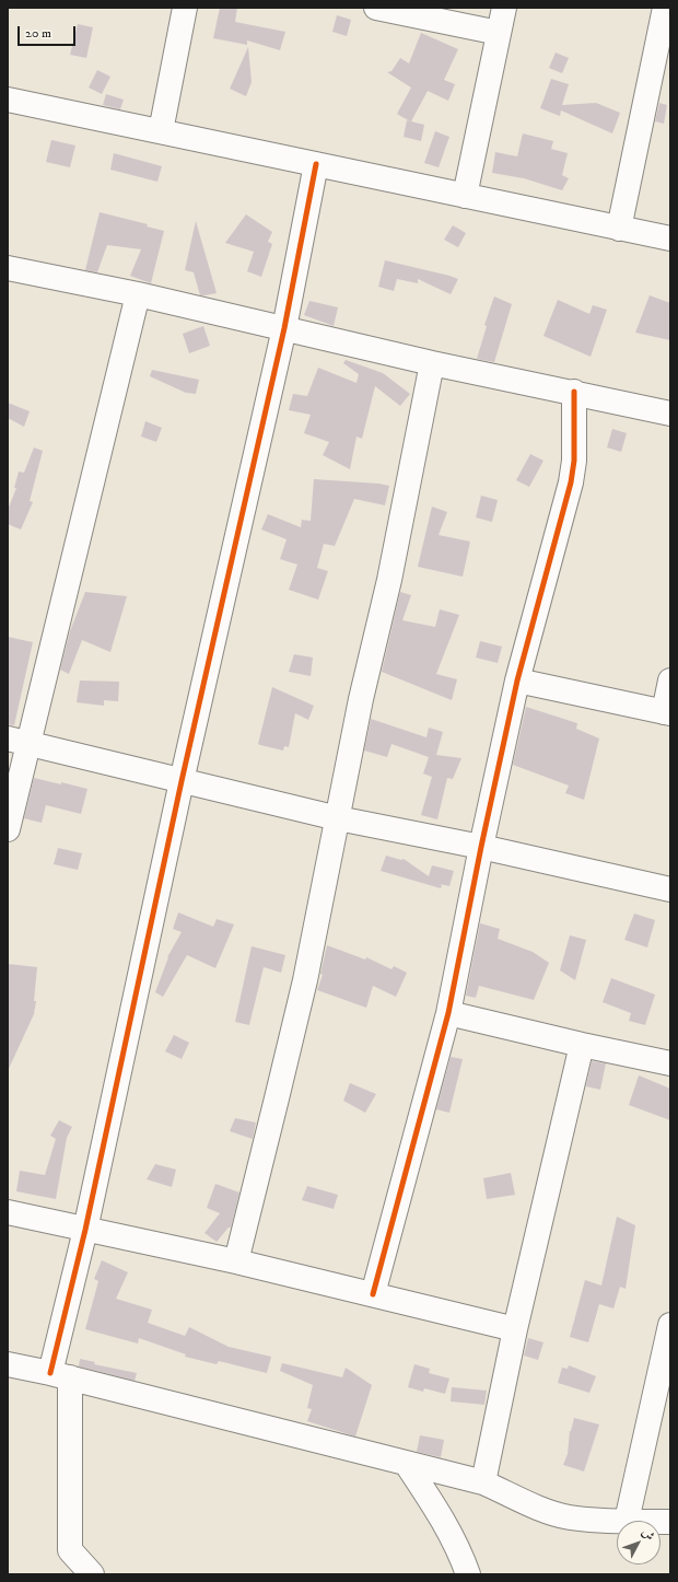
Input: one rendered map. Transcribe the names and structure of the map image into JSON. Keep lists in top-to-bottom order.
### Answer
{
  "scale_bar": "20 m",
  "north": "top right"
}
